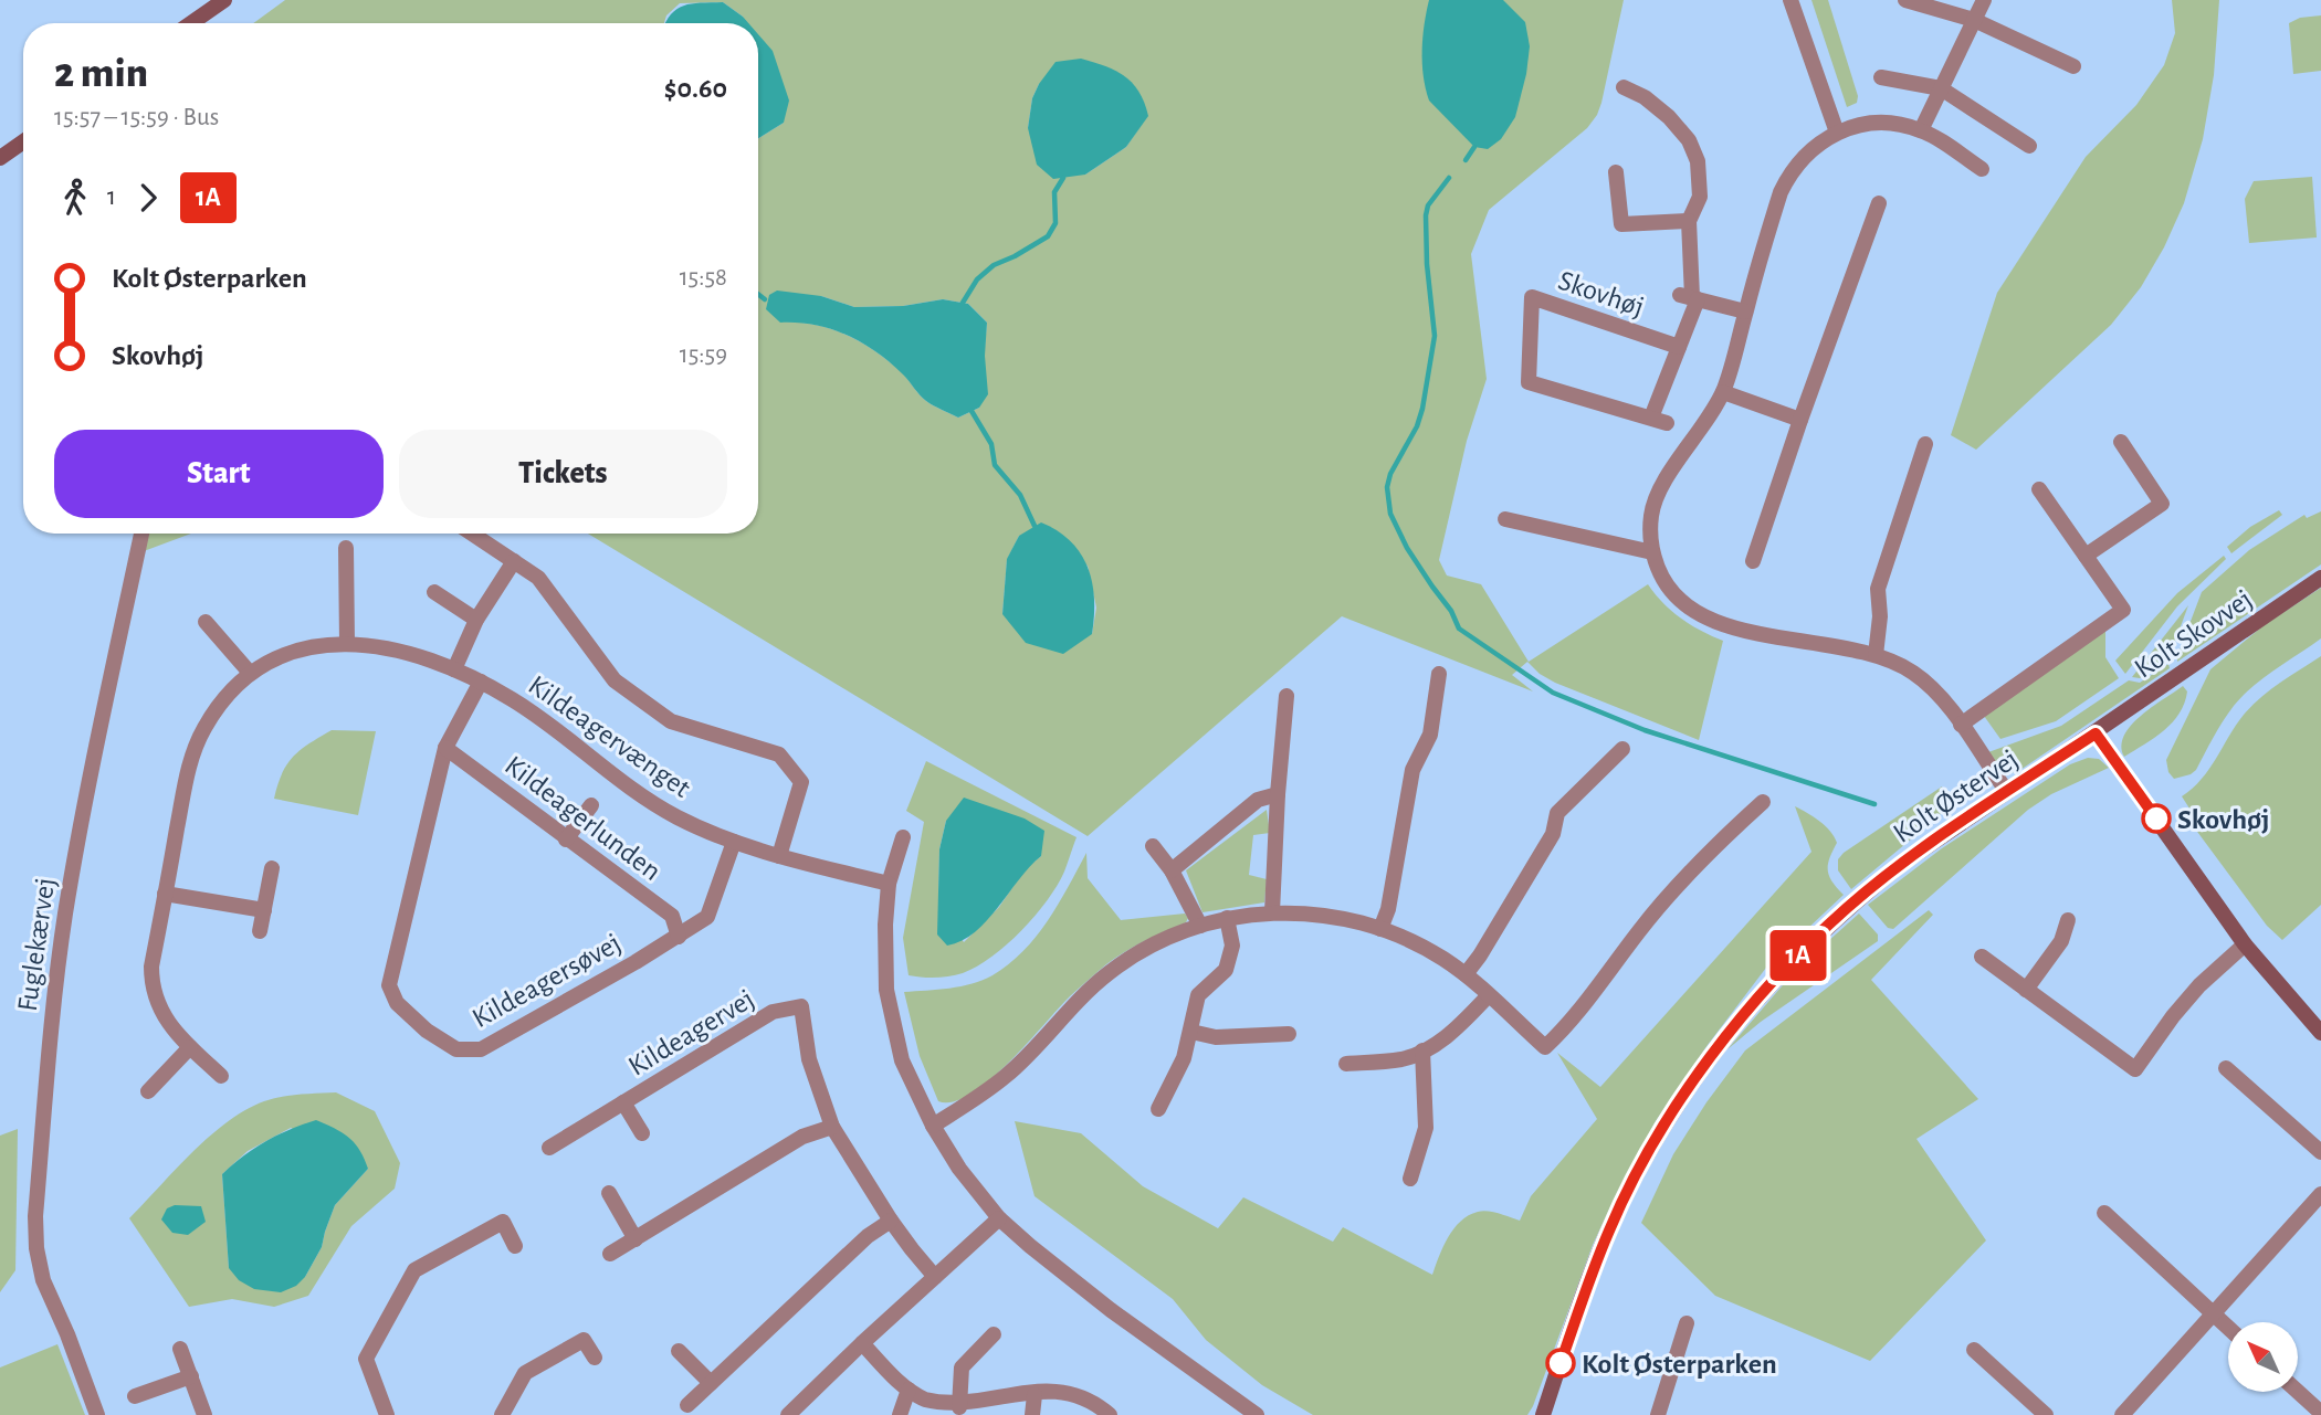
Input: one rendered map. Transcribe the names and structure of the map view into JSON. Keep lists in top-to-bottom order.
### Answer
{
  "streets": {
    "street": [
      "Skovhøj",
      "Kolt Skovvej",
      "Kildeagervænget",
      "Kolt Østervej",
      "Kildeagerlunden",
      "Fuglekærvej",
      "Kildeagersøvej",
      "Kildeagervej"
    ]
  },
  "crossings": [
    ["Kolt Skovvej", "Kolt Østervej"],
    ["Kildeagervænget", "Kildeagersøvej"],
    ["Kildeagerlunden", "Kildeagersøvej"]
  ],
  "places": ["Skovhøj", "Kolt Østerparken"],
  "lines": ["bus line 1A"],
  "north": "top left",
  "page": {
    "on_map": "1A",
    "heading": ["2 min", "15:57 – 15:59 · Bus", "$0.60"],
    "legs": ["1", "1A"],
    "list": [
      {
        "name": "Kolt Østerparken",
        "value": "15:58"
      },
      {
        "name": "Skovhøj",
        "value": "15:59"
      }
    ],
    "buttons": ["Start", "Tickets"]
  }
}
